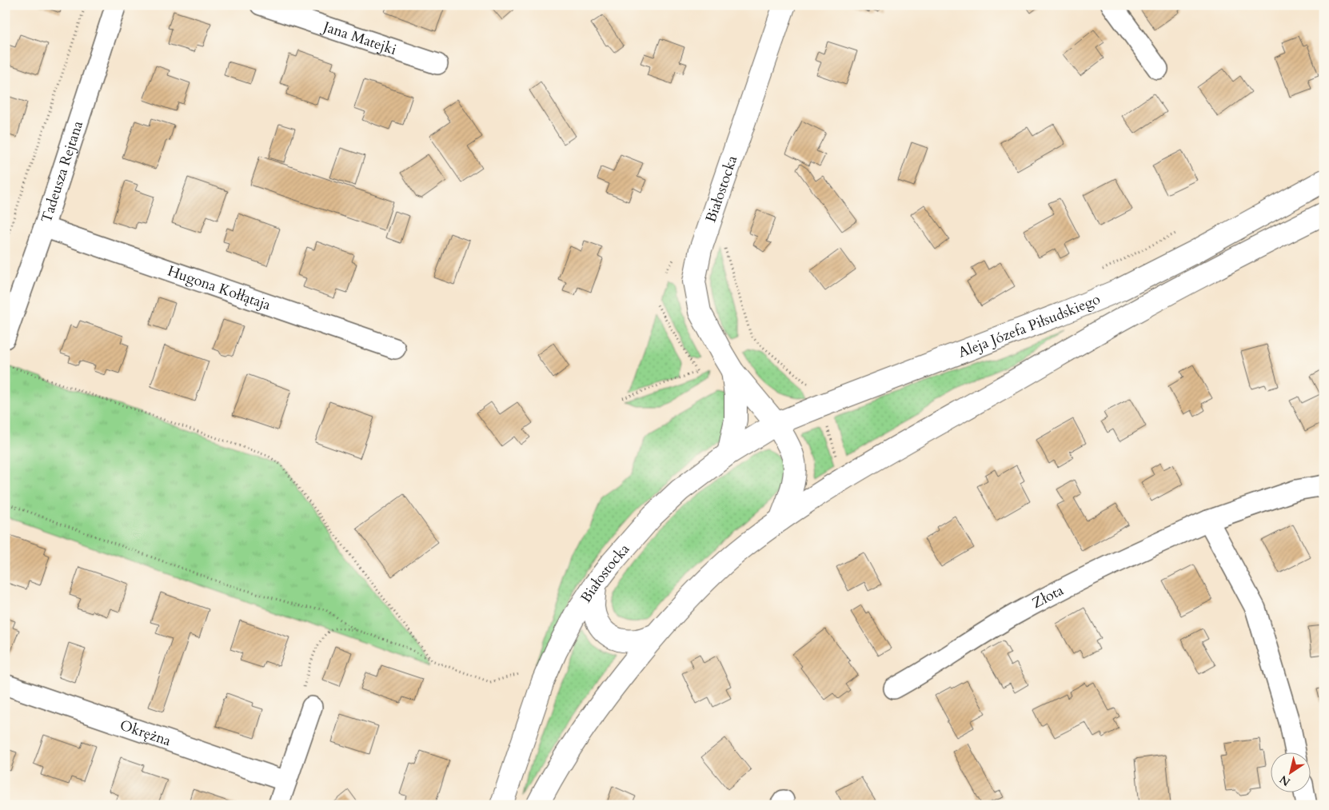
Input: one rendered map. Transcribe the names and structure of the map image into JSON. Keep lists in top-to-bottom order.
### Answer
{
  "streets": {
    "main road": ["Białostocka", "Aleja Józefa Piłsudskiego"],
    "street": [
      "Jana Matejki",
      "Tadeusza Rejtana",
      "Hugona Kołłątaja",
      "Złota",
      "Okrężna"
    ]
  },
  "crossings": [
    ["Tadeusza Rejtana", "Hugona Kołłątaja"],
    ["Białostocka", "Aleja Józefa Piłsudskiego"]
  ],
  "north": "bottom left"
}
